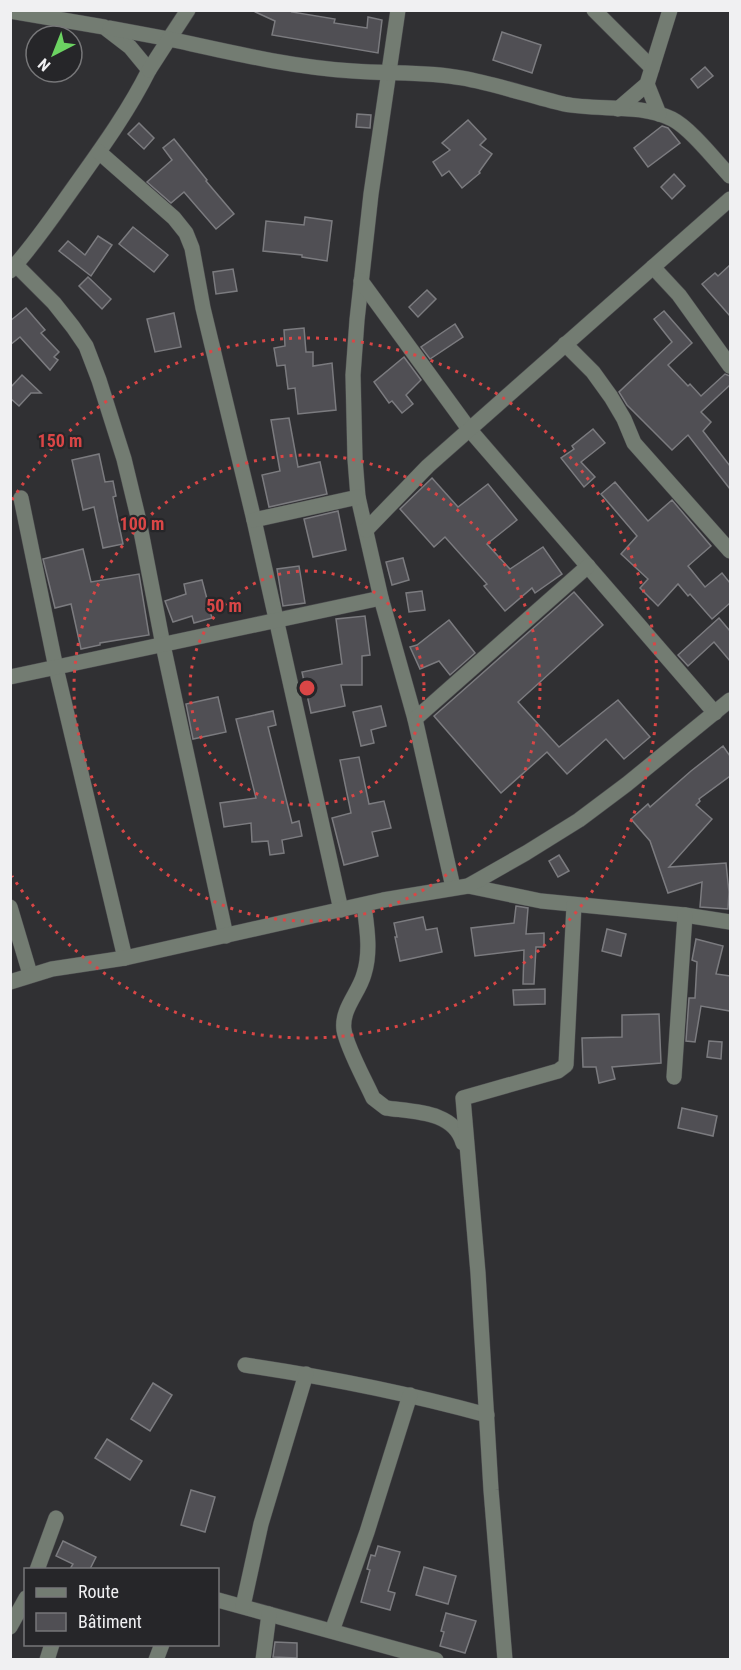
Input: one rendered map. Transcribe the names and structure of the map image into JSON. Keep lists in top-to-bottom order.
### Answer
{
  "legend": ["Route", "Bâtiment"],
  "north": "bottom left",
  "rings": ["150 m", "100 m", "50 m"]
}
